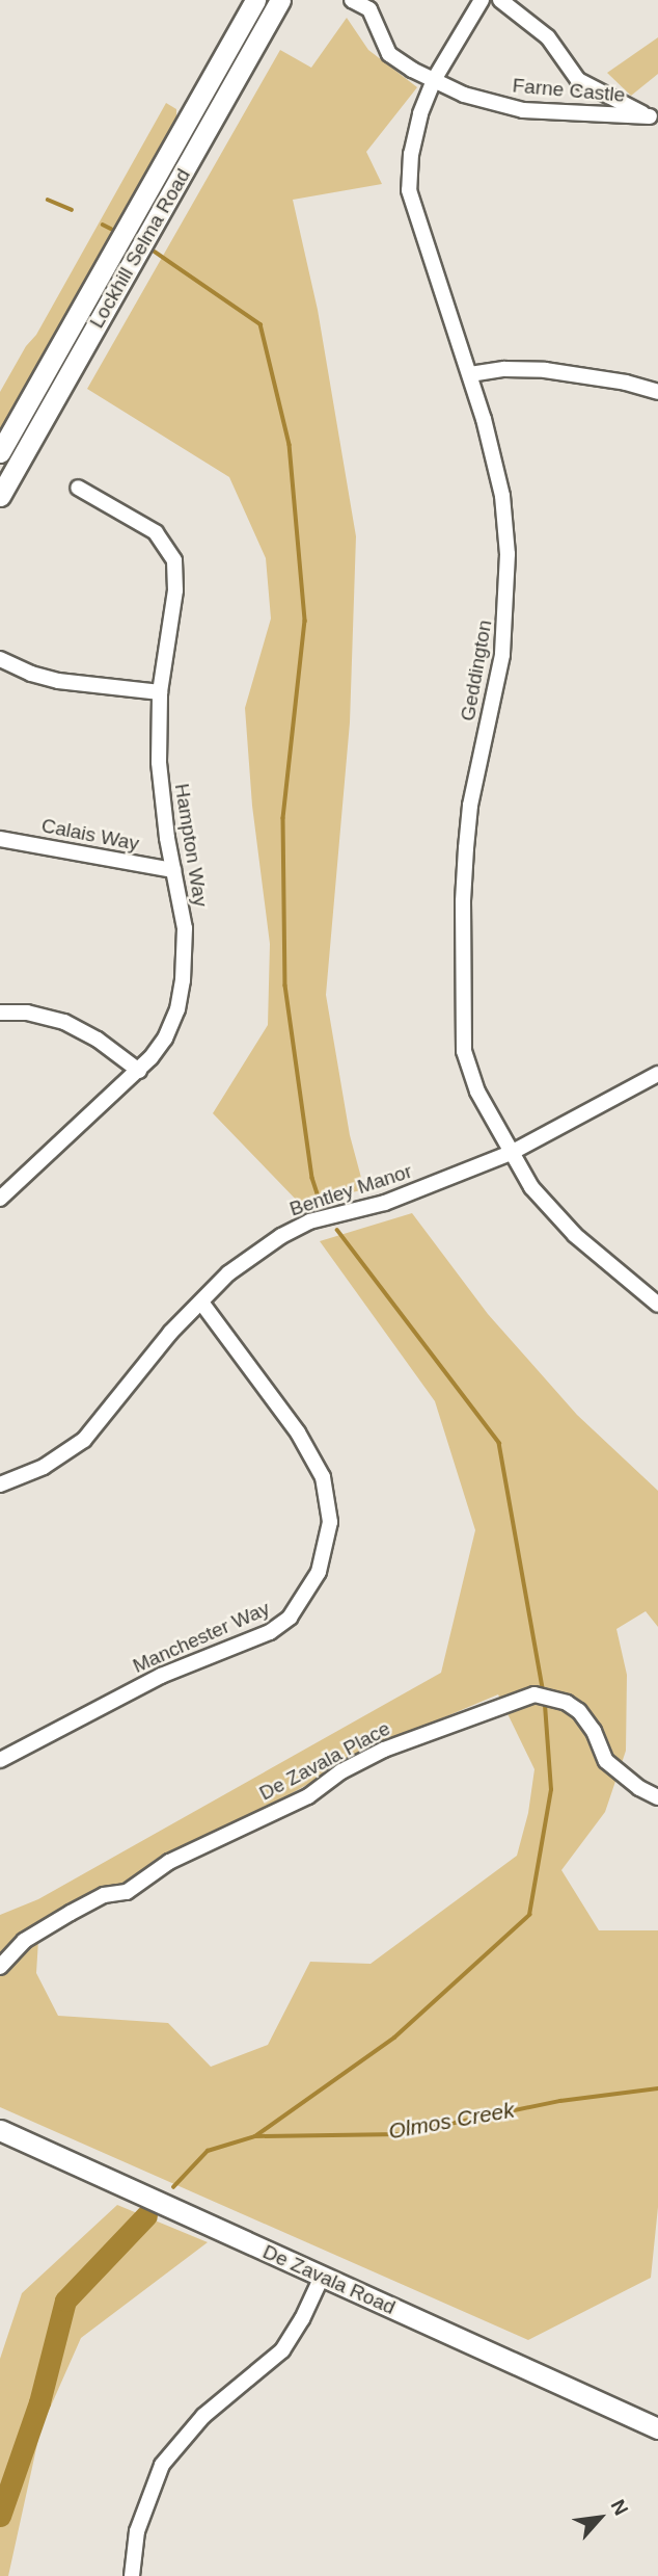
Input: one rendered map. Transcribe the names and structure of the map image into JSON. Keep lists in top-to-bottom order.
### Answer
{
  "streets": {
    "main road": ["Lockhill Selma Road", "De Zavala Road"],
    "street": [
      "Farne Castle",
      "Geddington",
      "Calais Way",
      "Hampton Way",
      "Bentley Manor",
      "Manchester Way",
      "De Zavala Place"
    ]
  },
  "crossings": [
    ["Farne Castle", "Geddington"],
    ["Geddington", "Bentley Manor"],
    ["Calais Way", "Hampton Way"],
    ["Bentley Manor", "Manchester Way"]
  ],
  "water": ["Olmos Creek"],
  "north": "top right"
}
